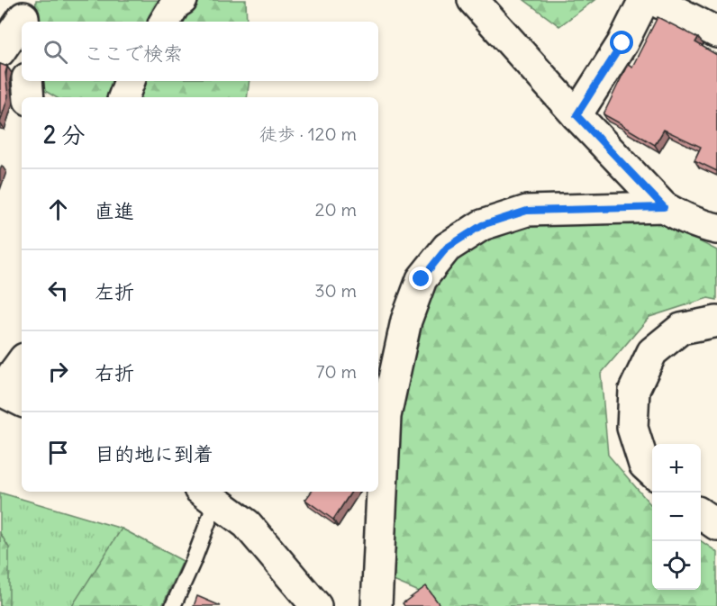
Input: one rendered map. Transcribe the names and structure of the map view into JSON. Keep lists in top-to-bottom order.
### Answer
{
  "page": {
    "search": "ここで検索",
    "heading": ["2 分", "徒歩 · 120 m"],
    "list": [
      ["直進", "20 m"],
      ["左折", "30 m"],
      ["右折", "70 m"],
      "目的地に到着"
    ],
    "map_buttons": ["+", "−"]
  }
}
